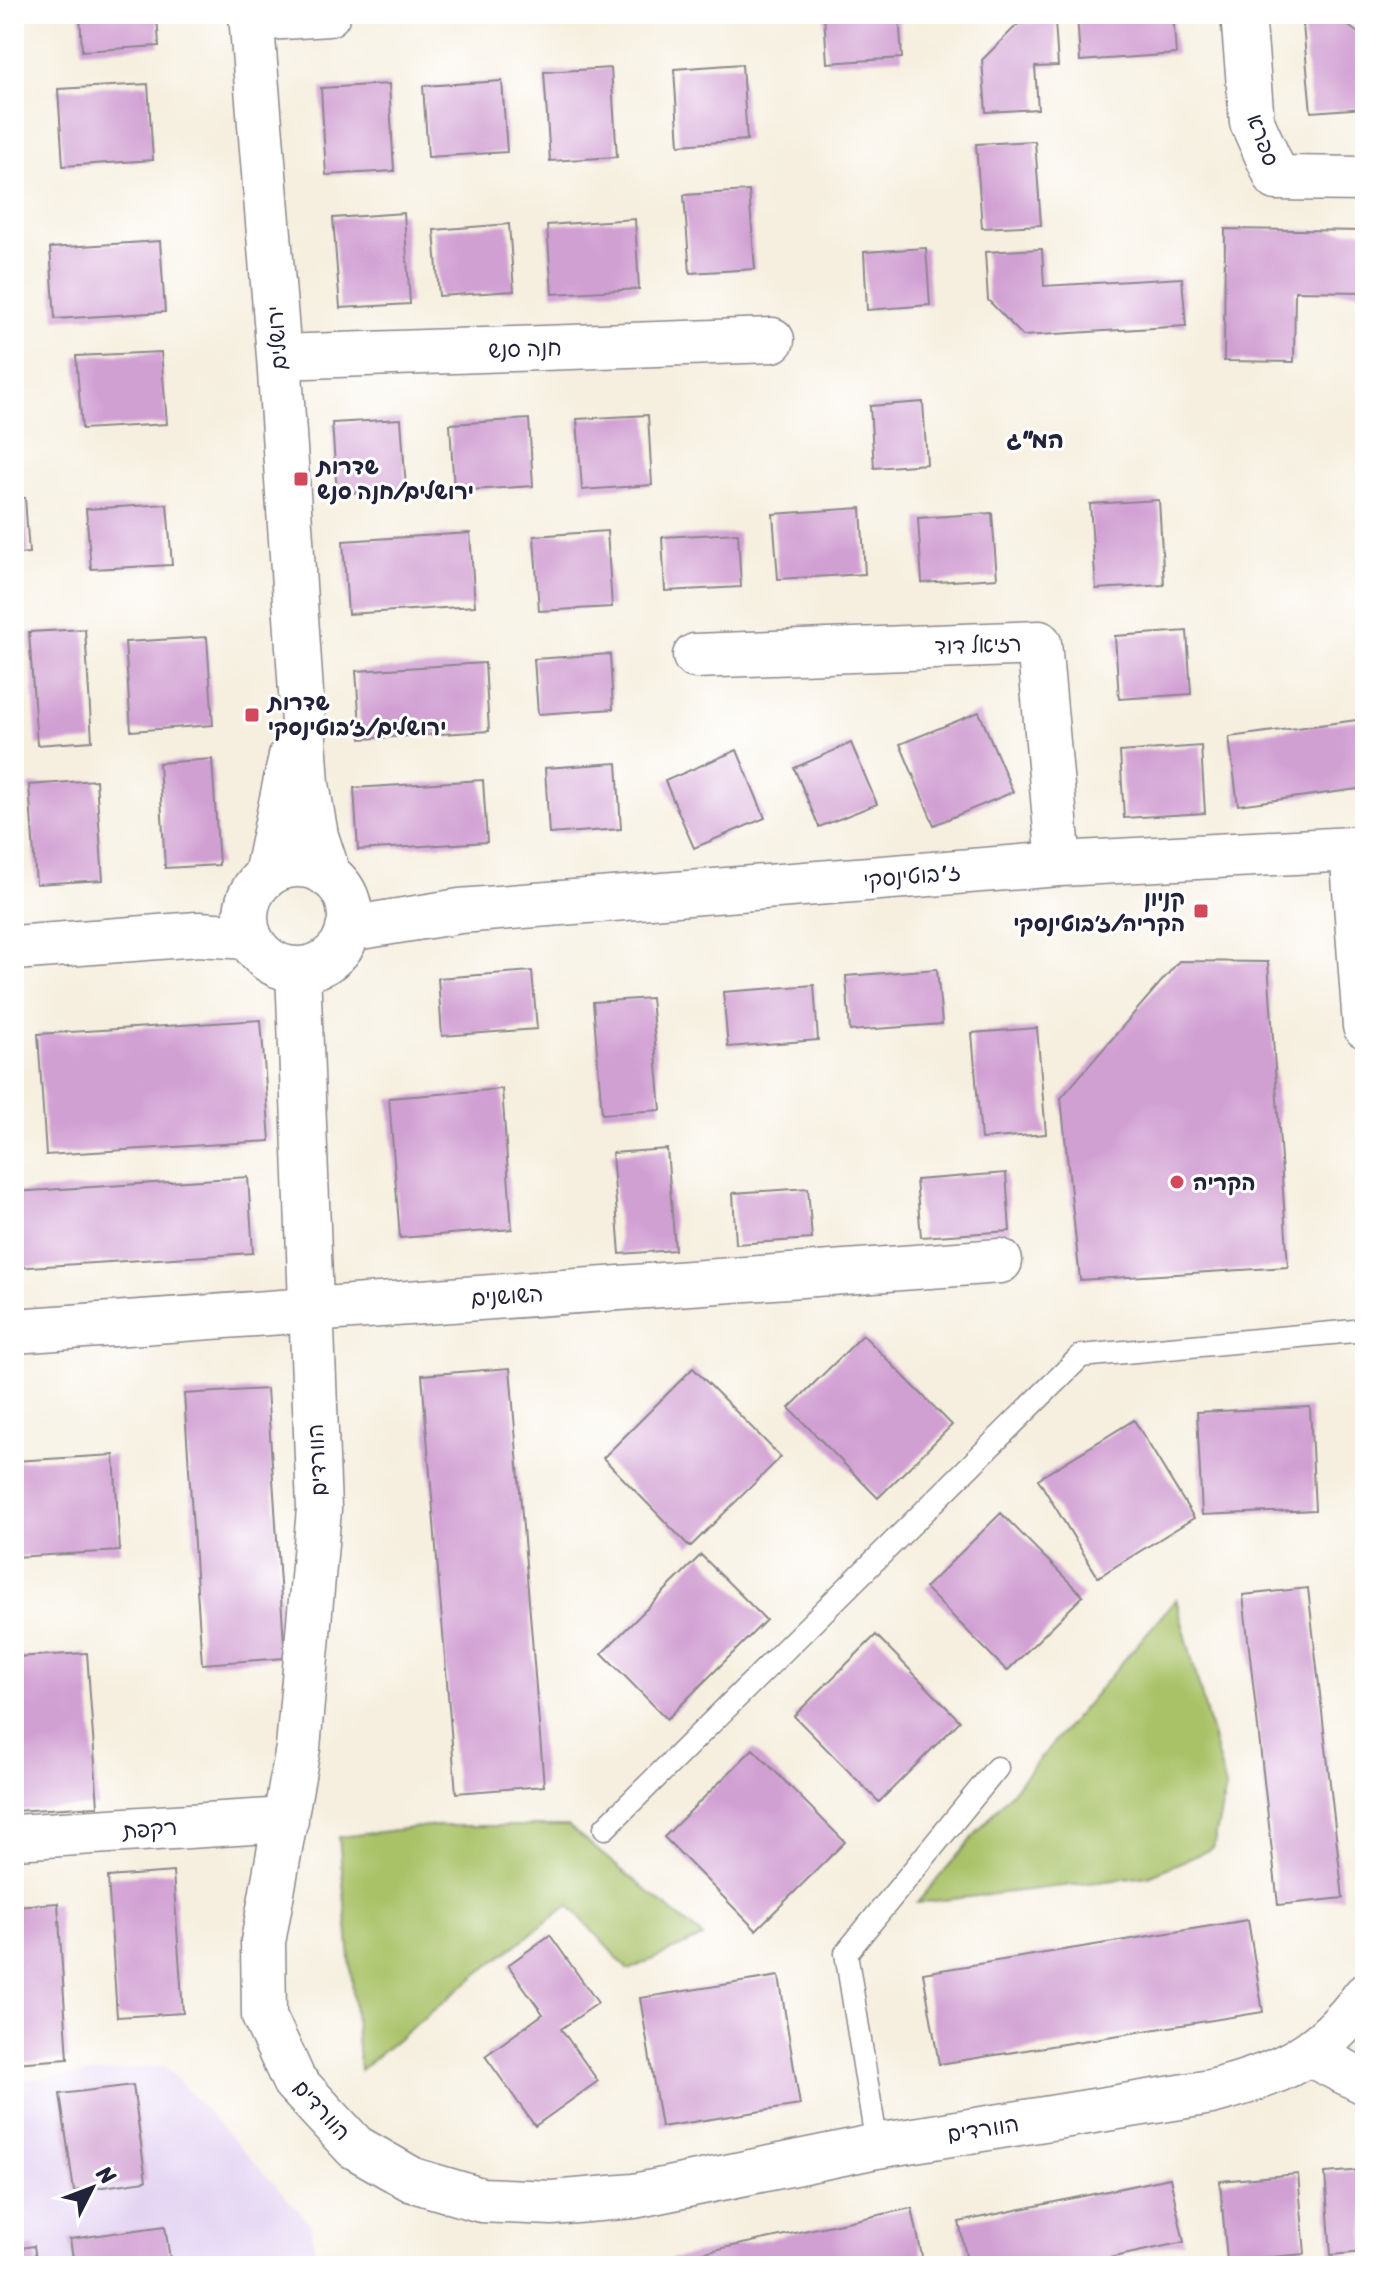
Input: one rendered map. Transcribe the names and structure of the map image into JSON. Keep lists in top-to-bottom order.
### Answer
{
  "streets": {
    "street": [
      "ספרא",
      "ירושלים",
      "חנה סנש",
      "רזיאל דוד",
      "ז'בוטינסקי",
      "השושנים",
      "הוורדים",
      "רקפת"
    ]
  },
  "crossings": [
    ["ירושלים", "חנה סנש"],
    ["ירושלים", "ז'בוטינסקי"],
    ["ירושלים", "הוורדים"],
    ["רזיאל דוד", "ז'בוטינסקי"],
    ["ז'בוטינסקי", "הוורדים"],
    ["השושנים", "הוורדים"],
    ["הוורדים", "רקפת"]
  ],
  "districts": ["המ\"ג"],
  "places": {
    "transit": ["שדרות ירושלים/חנה סנש", "שדרות ירושלים/ז׳בוטינסקי", "קניון הקריה/ז׳בוטינסקי"],
    "other": ["הקריה"]
  },
  "north": "top right"
}
